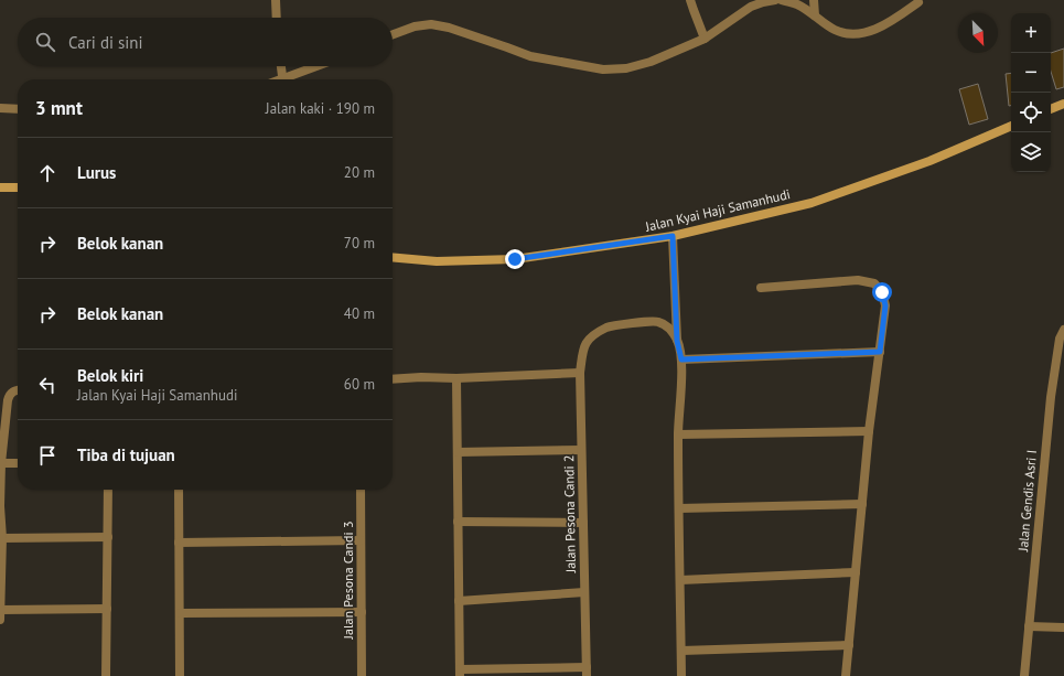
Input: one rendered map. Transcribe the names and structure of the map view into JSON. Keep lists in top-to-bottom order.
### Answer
{
  "streets": {
    "street": [
      "Jalan Kyai Haji Samanhudi",
      "Jalan Gendis Asri I",
      "Jalan Pesona Candi 2",
      "Jalan Pesona Candi 3"
    ]
  },
  "north": "bottom right",
  "page": {
    "map_buttons": ["+", "−"],
    "search": "Cari di sini",
    "heading": ["3 mnt", "Jalan kaki · 190 m"],
    "list": [
      ["Lurus", "20 m"],
      ["Belok kanan", "70 m"],
      ["Belok kanan", "40 m"],
      ["Belok kiri", "Jalan Kyai Haji Samanhudi", "60 m"],
      "Tiba di tujuan"
    ]
  }
}
